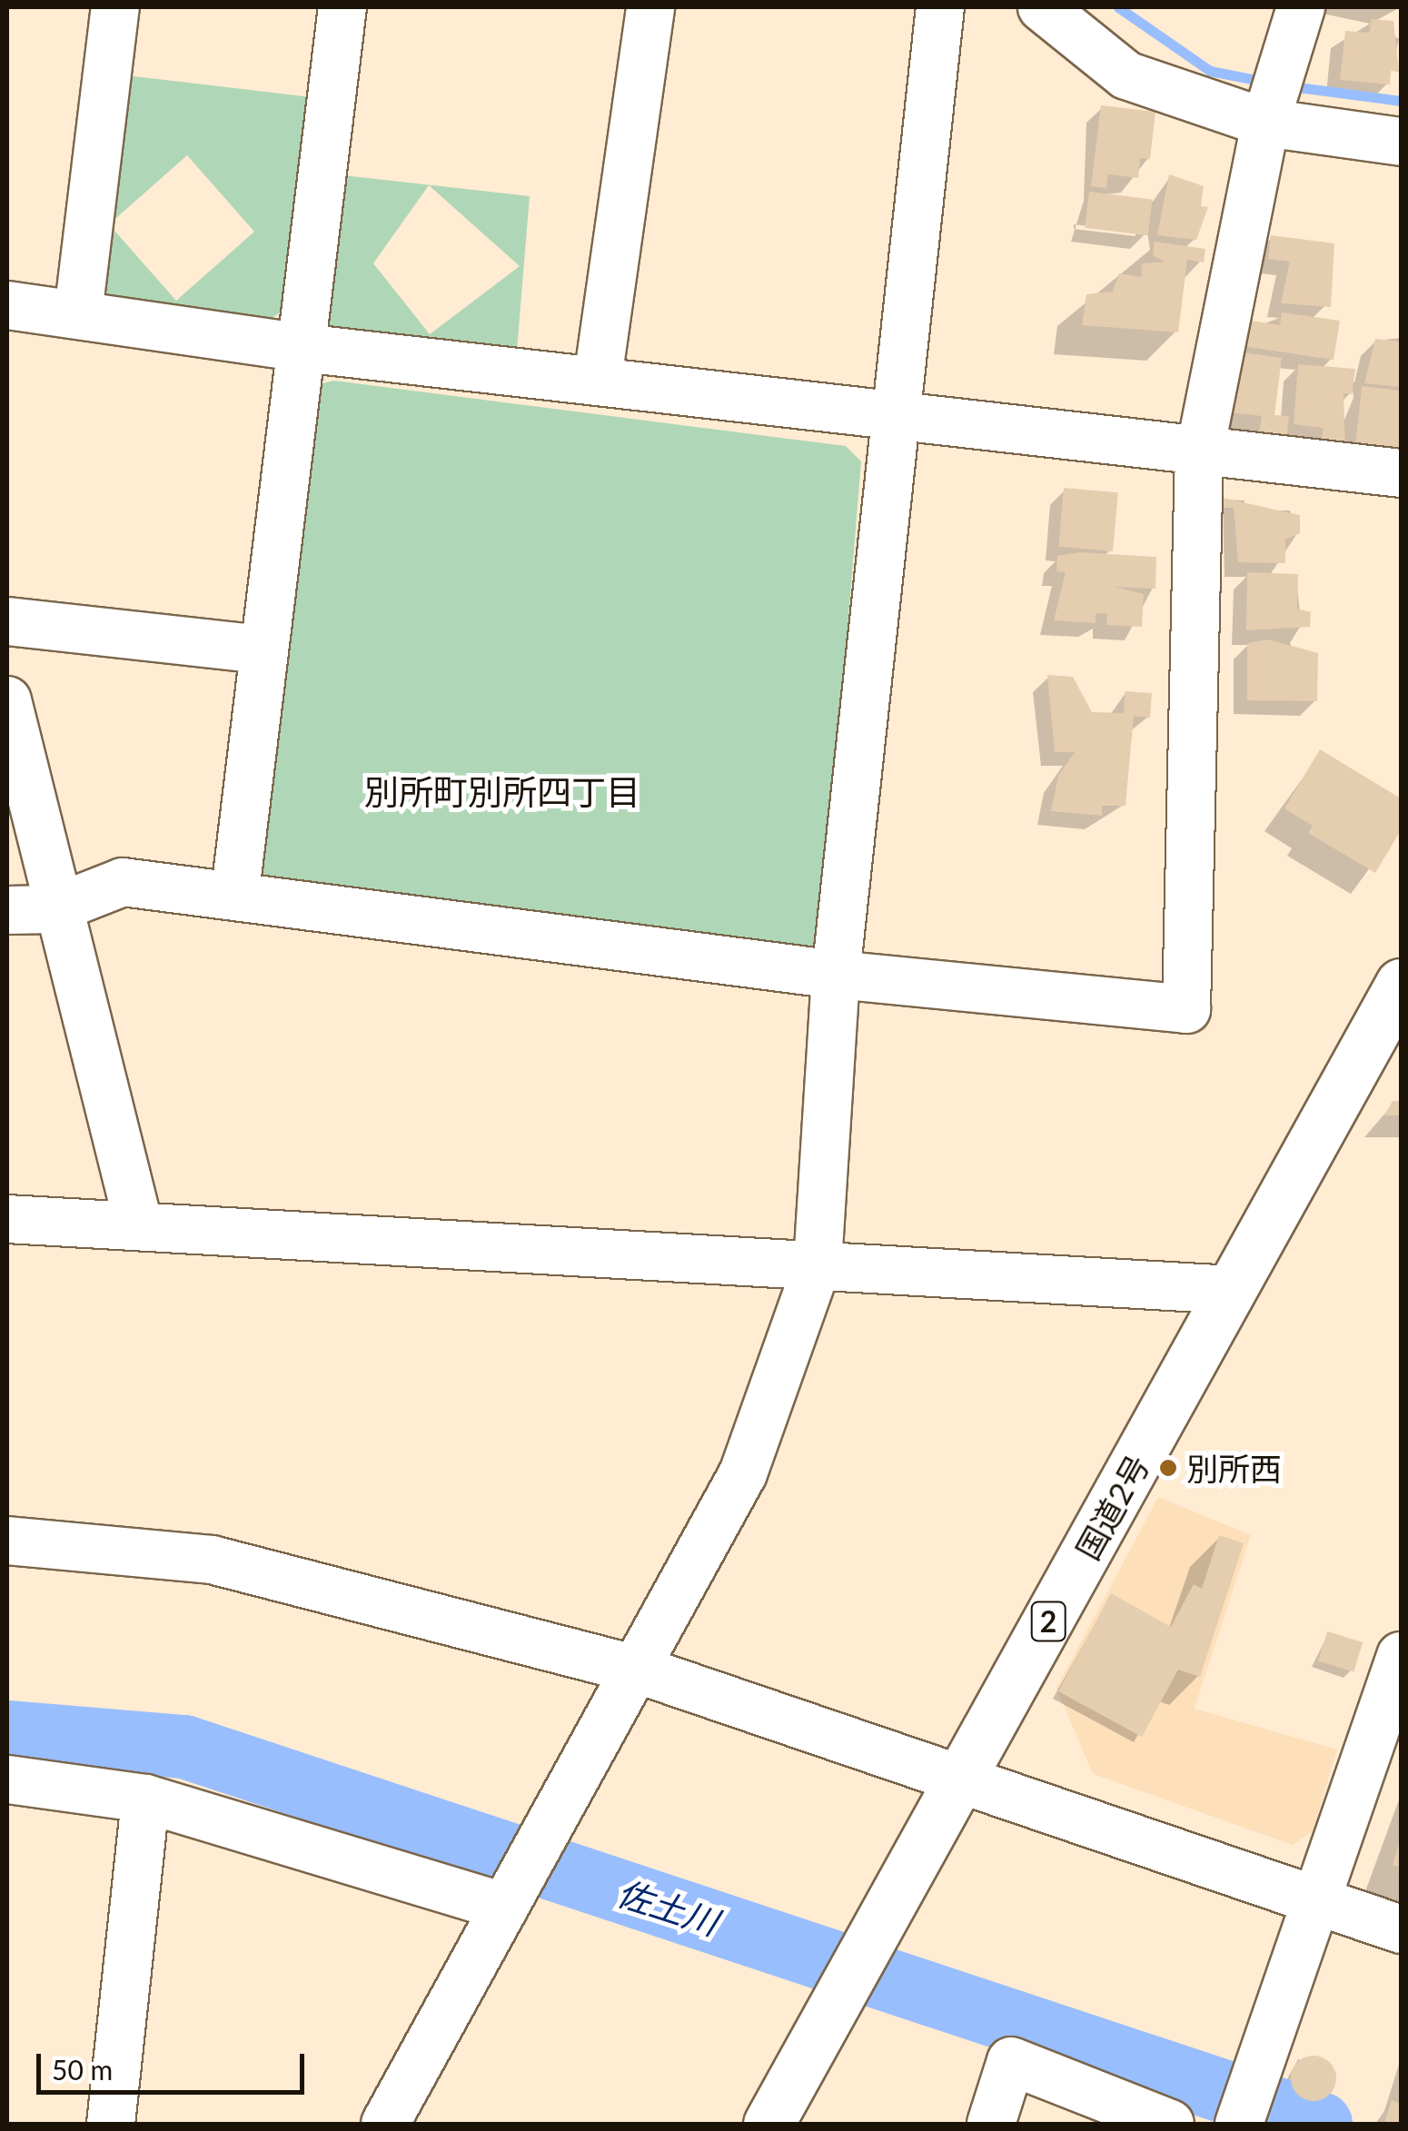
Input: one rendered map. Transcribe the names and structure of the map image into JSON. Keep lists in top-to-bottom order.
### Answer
{
  "streets": {
    "highway": ["国道2号", "2"]
  },
  "districts": ["別所町別所四丁目"],
  "water": ["佐土川"],
  "places": ["別所西"],
  "scale_bar": "50 m"
}
